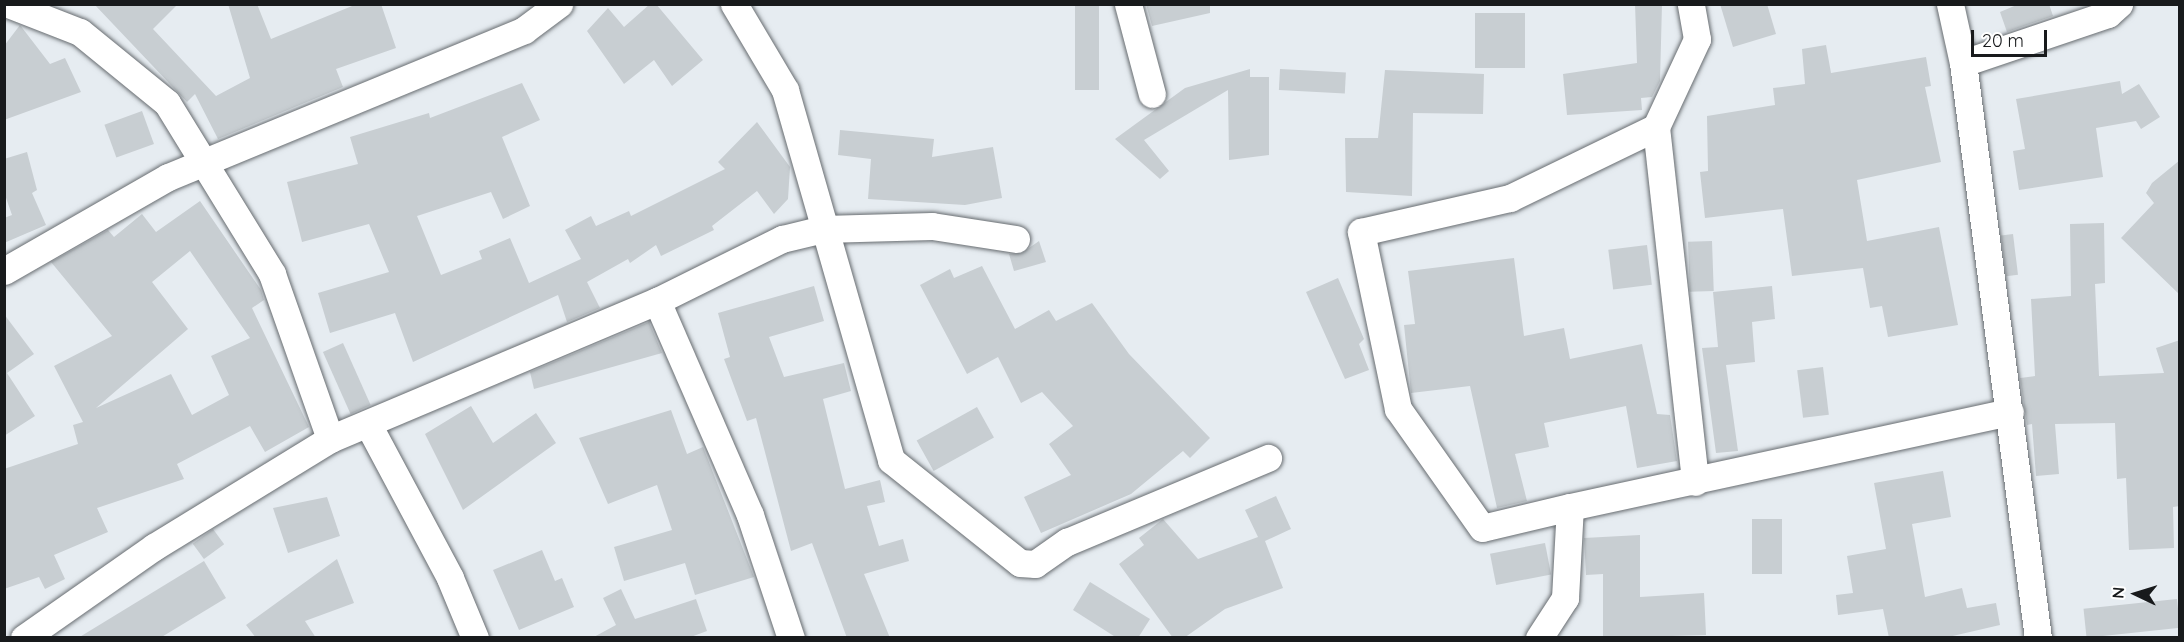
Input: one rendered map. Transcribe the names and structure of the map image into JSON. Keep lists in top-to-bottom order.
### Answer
{
  "scale_bar": "20 m",
  "north": "left"
}
